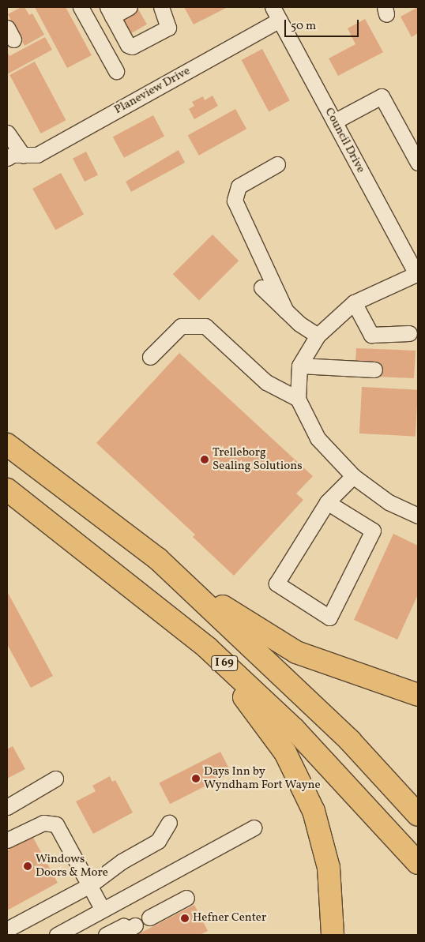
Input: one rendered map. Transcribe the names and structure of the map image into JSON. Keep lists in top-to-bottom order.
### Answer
{
  "streets": {
    "highway": ["I 69"],
    "street": ["Planeview Drive", "Council Drive"]
  },
  "crossings": [
    ["Planeview Drive", "Council Drive"]
  ],
  "places": [
    "Trelleborg Sealing Solutions",
    "Days Inn by Wyndham Fort Wayne",
    "Windows Doors & More",
    "Hefner Center"
  ],
  "scale_bar": "50 m"
}
